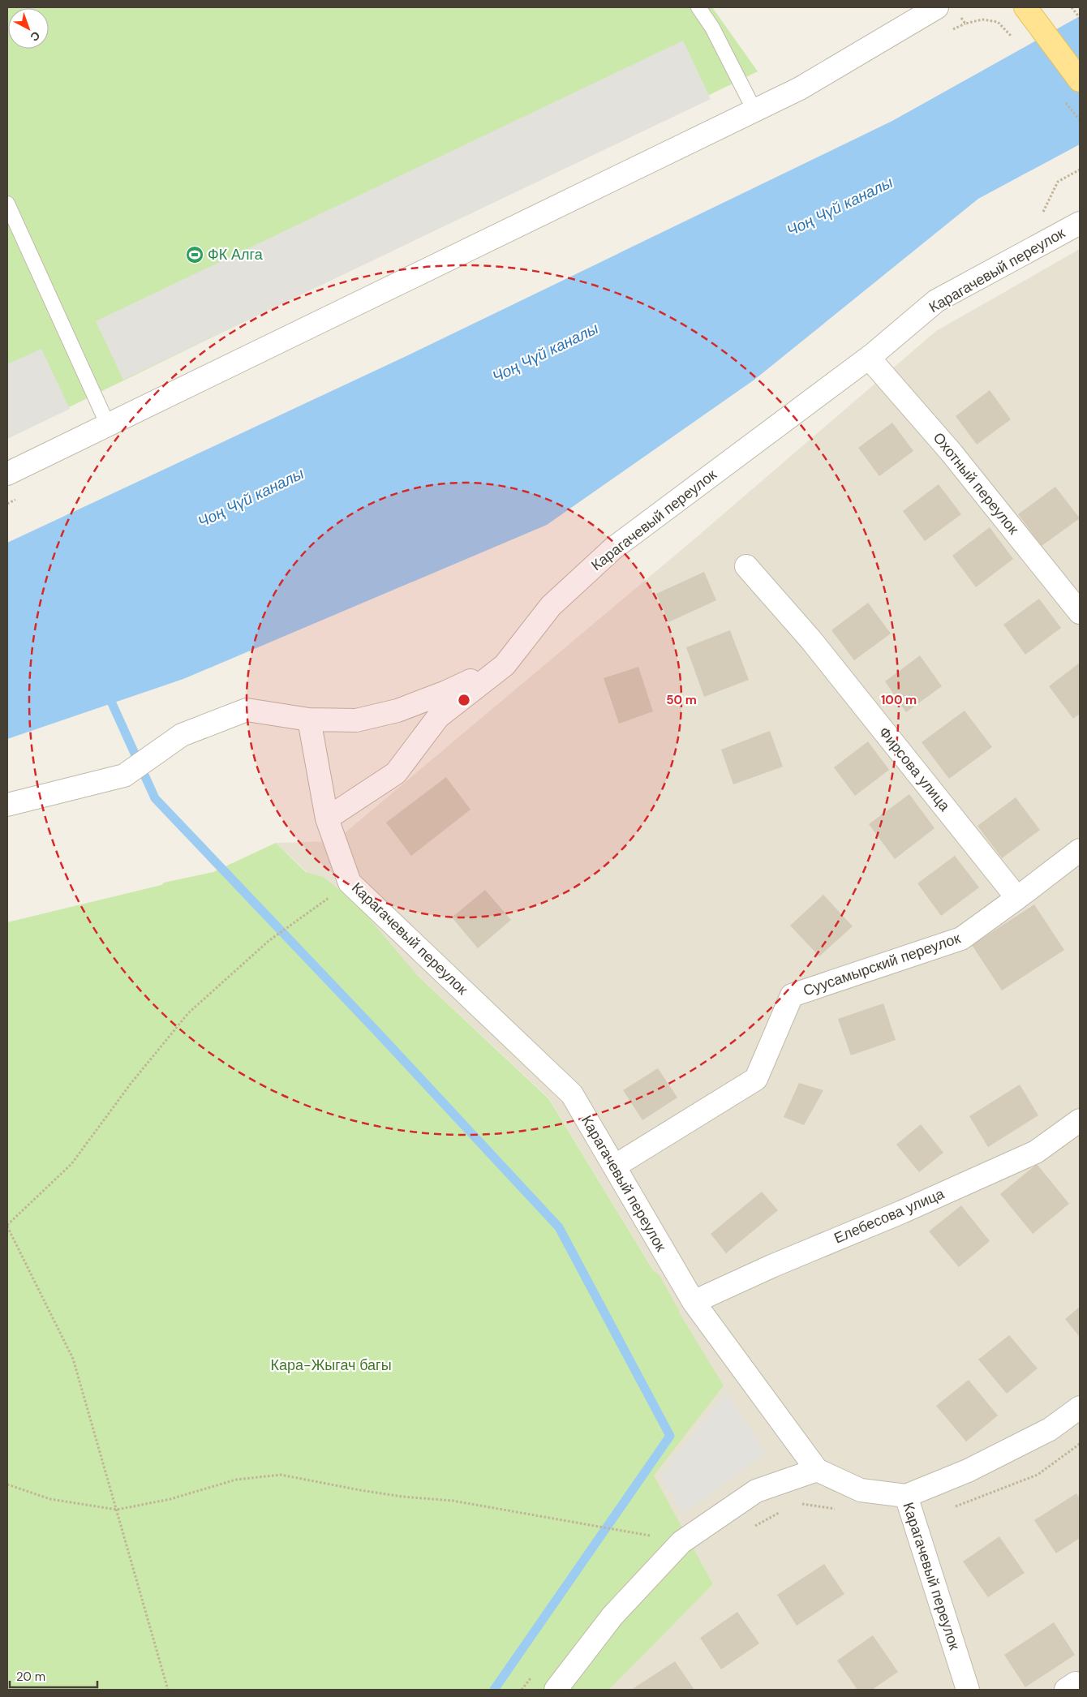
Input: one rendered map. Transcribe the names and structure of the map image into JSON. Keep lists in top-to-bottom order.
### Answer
{
  "streets": {
    "street": [
      "Карагачевый переулок",
      "Охотный переулок",
      "Фирсова улица",
      "Суусамырский переулок",
      "Елебесова улица"
    ]
  },
  "crossings": [
    ["Карагачевый переулок", "Охотный переулок"],
    ["Карагачевый переулок", "Суусамырский переулок"],
    ["Карагачевый переулок", "Елебесова улица"],
    ["Фирсова улица", "Суусамырский переулок"]
  ],
  "water": ["Чоң Чүй каналы"],
  "parks": ["Кара-Жыгач багы"],
  "places": {
    "sports": ["ФК Алга"]
  },
  "scale_bar": "20 m",
  "north": "bottom right",
  "rings": ["50 m", "100 m"]
}
